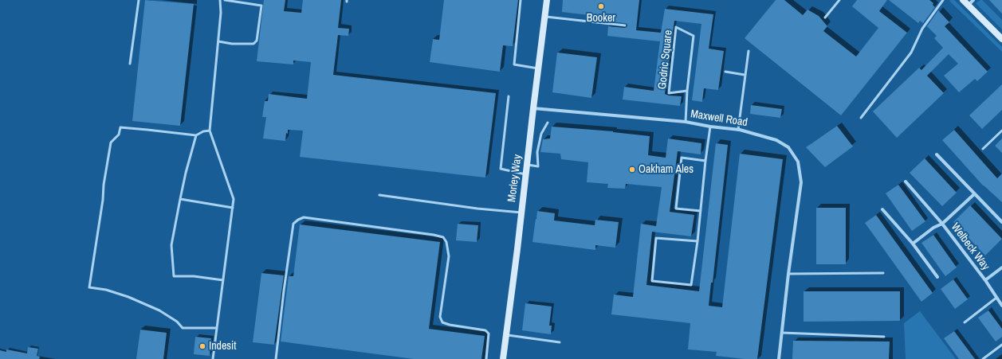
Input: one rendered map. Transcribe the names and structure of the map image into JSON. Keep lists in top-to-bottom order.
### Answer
{
  "streets": {
    "street": ["Maxwell Road", "Morley Way", "Welbeck Way"],
    "lane": ["Godric Square"]
  },
  "crossings": [
    ["Godric Square", "Maxwell Road"],
    ["Maxwell Road", "Morley Way"]
  ],
  "places": ["Booker", "Oakham Ales", "Indesit"]
}
